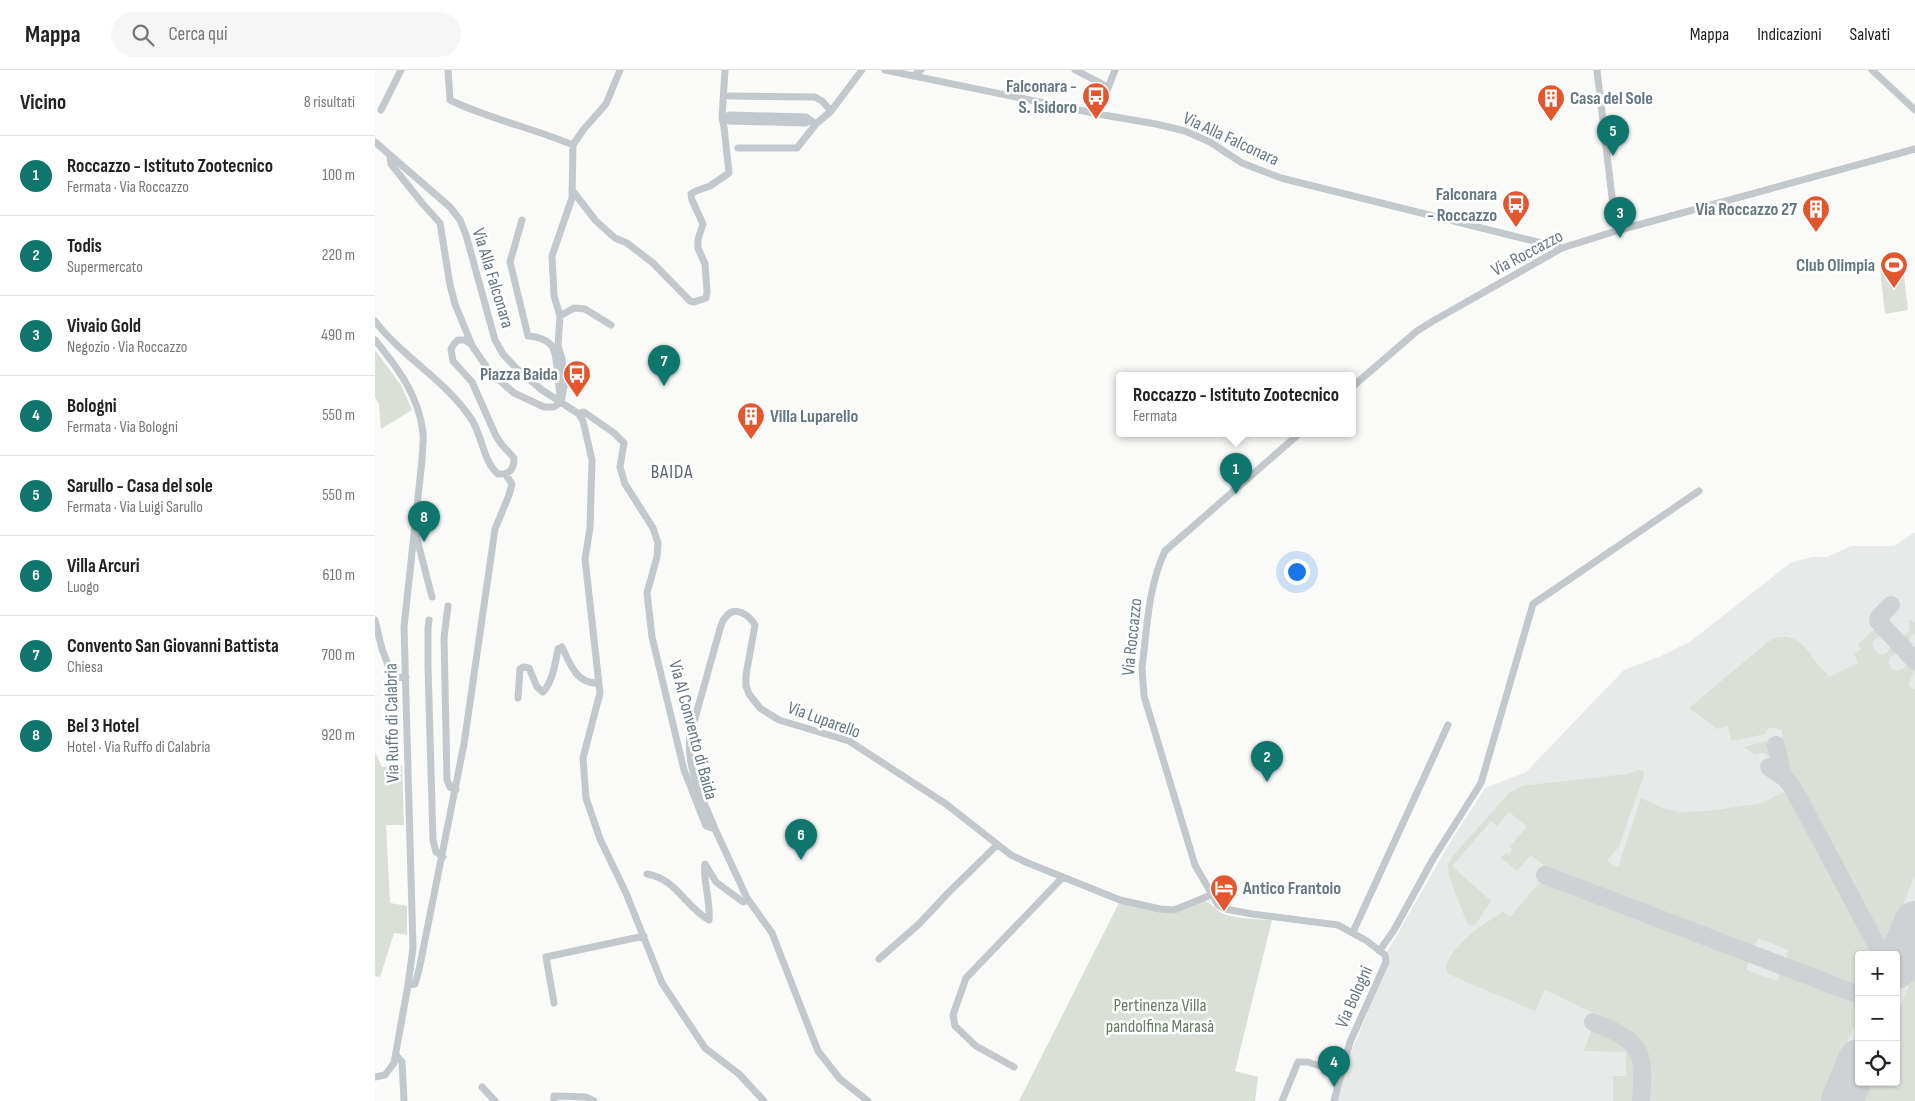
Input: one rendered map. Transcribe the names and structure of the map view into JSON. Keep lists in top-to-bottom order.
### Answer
{
  "streets": {
    "street": [
      "Via Alla Falconara",
      "Via Roccazzo",
      "Via Luparello",
      "Via Ruffo di Calabria",
      "Via Al Convento di Baida",
      "Via Bologni"
    ]
  },
  "crossings": [
    ["Via Alla Falconara", "Via Roccazzo"],
    ["Via Alla Falconara", "Via Al Convento di Baida"],
    ["Via Roccazzo", "Via Luparello"],
    ["Via Luparello", "Via Al Convento di Baida"]
  ],
  "districts": ["BAIDA"],
  "parks": ["Pertinenza Villa pandolfina Marasà"],
  "places": {
    "bus stop": ["Falconara - S. Isidoro", "Falconara - Roccazzo", "Piazza Baida"],
    "building": ["Casa del Sole", "Via Roccazzo 27", "Villa Luparello"],
    "sports": ["Club Olimpia"],
    "hotel": ["Antico Frantoio"]
  },
  "page": {
    "header": "Mappa",
    "search": "Cerca qui",
    "nav": ["Mappa", "Indicazioni", "Salvati"],
    "heading": ["Vicino", "8 risultati"],
    "pins": [
      "5",
      "3",
      "7",
      "1",
      "8",
      "2",
      "6",
      "4"
    ],
    "list": [
      {
        "mark": "1",
        "name": "Roccazzo - Istituto Zootecnico",
        "note": "Fermata · Via Roccazzo",
        "value": "100 m"
      },
      {
        "mark": "2",
        "name": "Todis",
        "note": "Supermercato",
        "value": "220 m"
      },
      {
        "mark": "3",
        "name": "Vivaio Gold",
        "note": "Negozio · Via Roccazzo",
        "value": "490 m"
      },
      {
        "mark": "4",
        "name": "Bologni",
        "note": "Fermata · Via Bologni",
        "value": "550 m"
      },
      {
        "mark": "5",
        "name": "Sarullo - Casa del sole",
        "note": "Fermata · Via Luigi Sarullo",
        "value": "550 m"
      },
      {
        "mark": "6",
        "name": "Villa Arcuri",
        "note": "Luogo",
        "value": "610 m"
      },
      {
        "mark": "7",
        "name": "Convento San Giovanni Battista",
        "note": "Chiesa",
        "value": "700 m"
      },
      {
        "mark": "8",
        "name": "Bel 3 Hotel",
        "note": "Hotel · Via Ruffo di Calabria",
        "value": "920 m"
      }
    ],
    "popup": ["Roccazzo - Istituto Zootecnico", "Fermata"],
    "map_buttons": ["+", "−"]
  }
}
